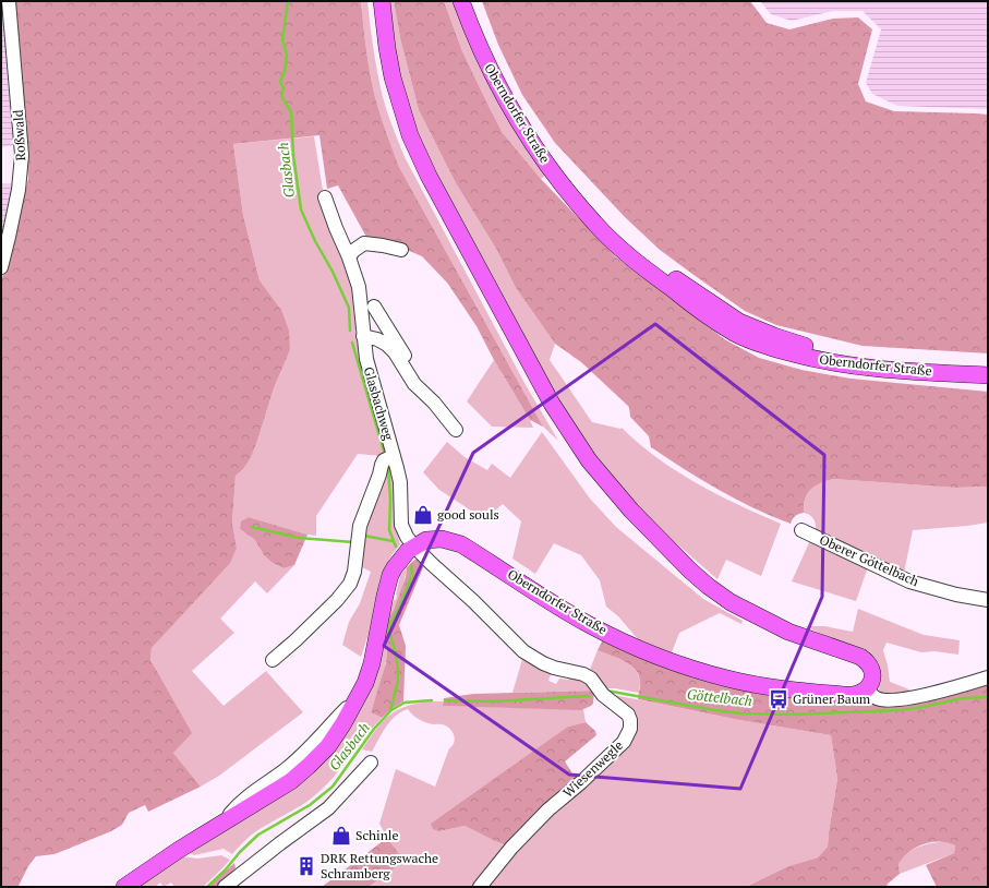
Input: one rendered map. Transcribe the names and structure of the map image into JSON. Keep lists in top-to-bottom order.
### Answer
{
  "streets": {
    "main road": ["Oberndorfer Straße"],
    "street": [
      "Roßwald",
      "Glasbachweg",
      "Oberer Göttelbach",
      "Wiesenwegle"
    ]
  },
  "crossings": [
    ["Oberndorfer Straße", "Glasbachweg"],
    ["Oberndorfer Straße", "Wiesenwegle"],
    ["Glasbachweg", "Wiesenwegle"]
  ],
  "water": ["Glasbach", "Göttelbach"],
  "places": {
    "shop": ["good souls", "Schinle"],
    "bus stop": ["Grüner Baum"],
    "building": ["DRK Rettungswache Schramberg"]
  }
}
